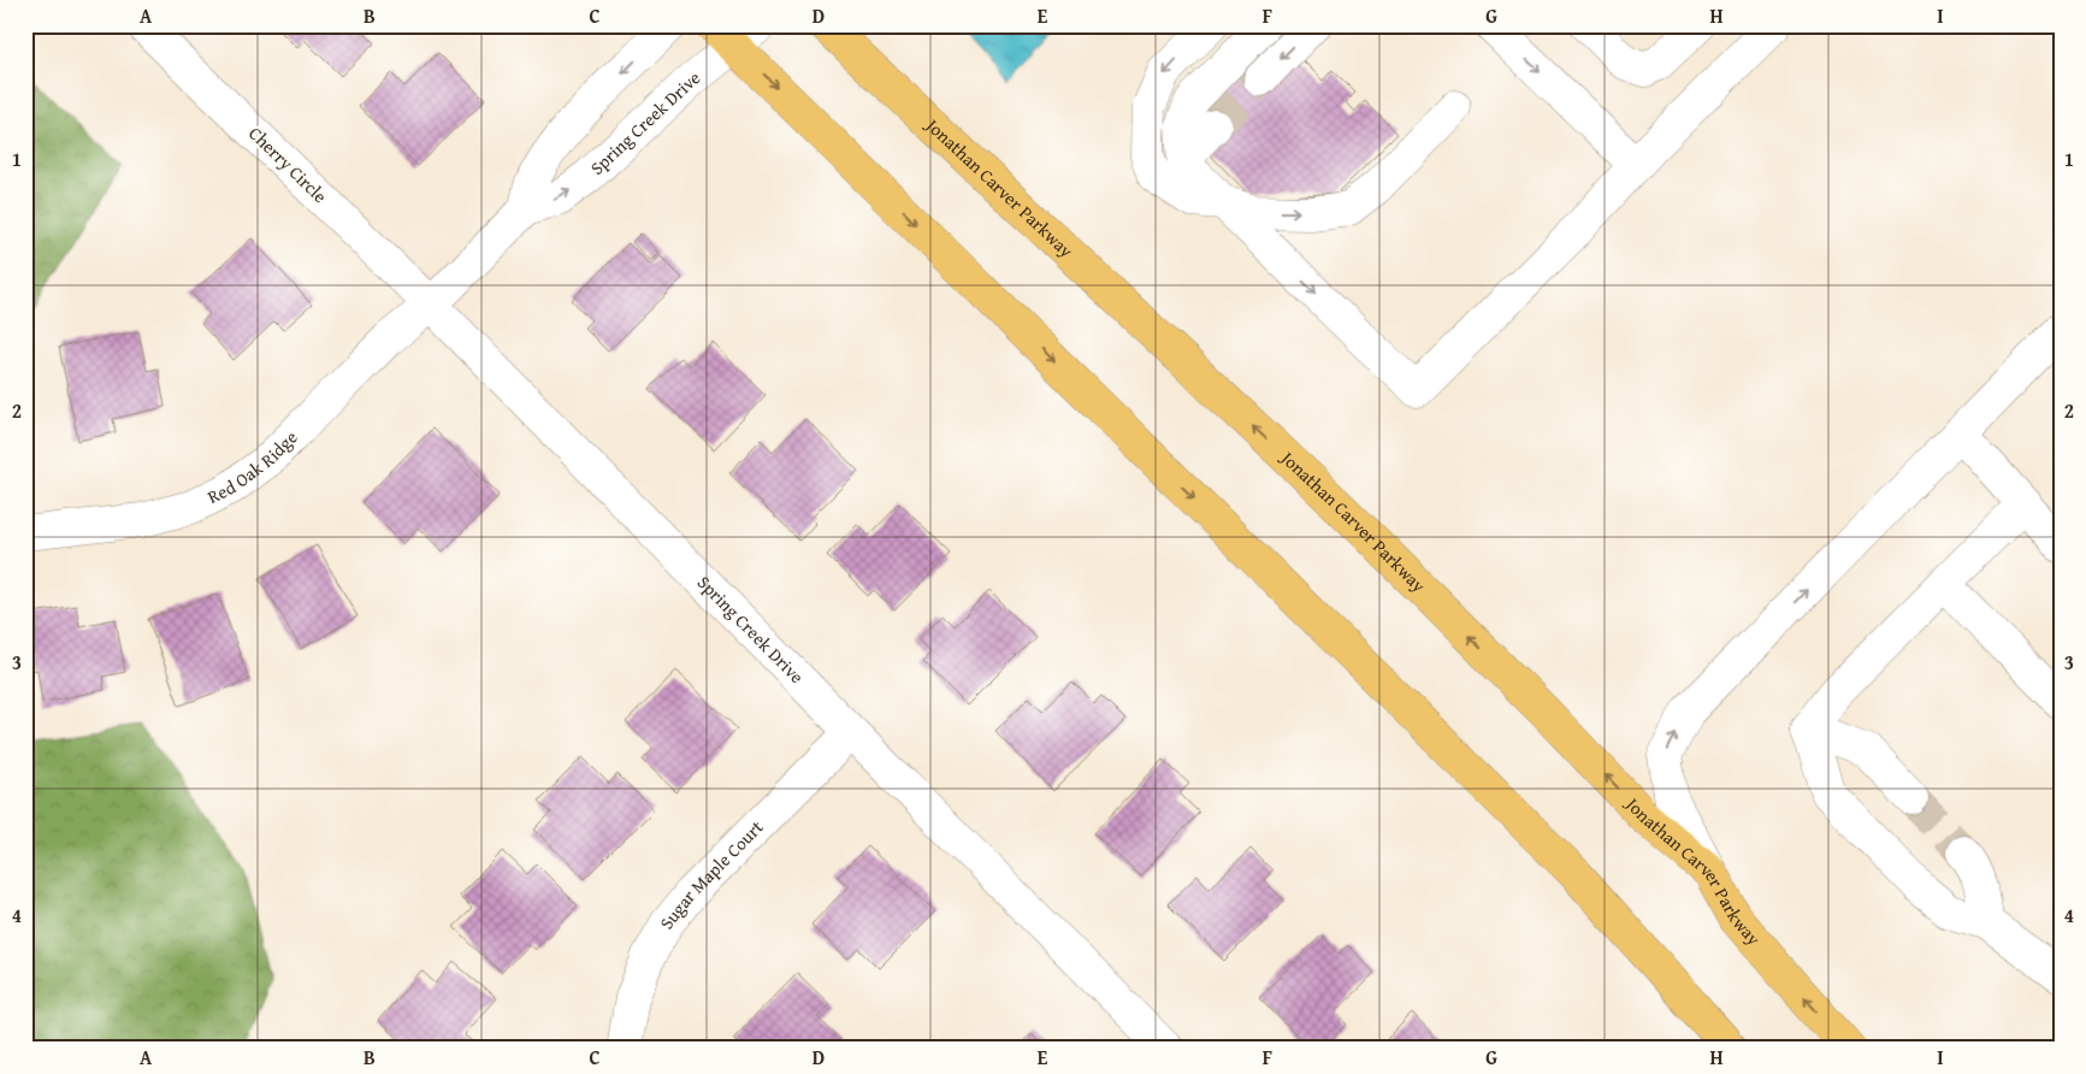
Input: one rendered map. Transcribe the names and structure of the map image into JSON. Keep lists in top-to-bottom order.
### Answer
{
  "streets": {
    "main road": ["Jonathan Carver Parkway"],
    "street": [
      "Spring Creek Drive",
      "Cherry Circle",
      "Red Oak Ridge",
      "Sugar Maple Court"
    ]
  },
  "crossings": [
    ["Spring Creek Drive", "Cherry Circle"],
    ["Spring Creek Drive", "Red Oak Ridge"],
    ["Spring Creek Drive", "Sugar Maple Court"],
    ["Cherry Circle", "Red Oak Ridge"]
  ],
  "grid": {
    "columns": [
      "A",
      "B",
      "C",
      "D",
      "E",
      "F",
      "G",
      "H",
      "I"
    ],
    "rows": [
      "1",
      "2",
      "3",
      "4"
    ]
  }
}
